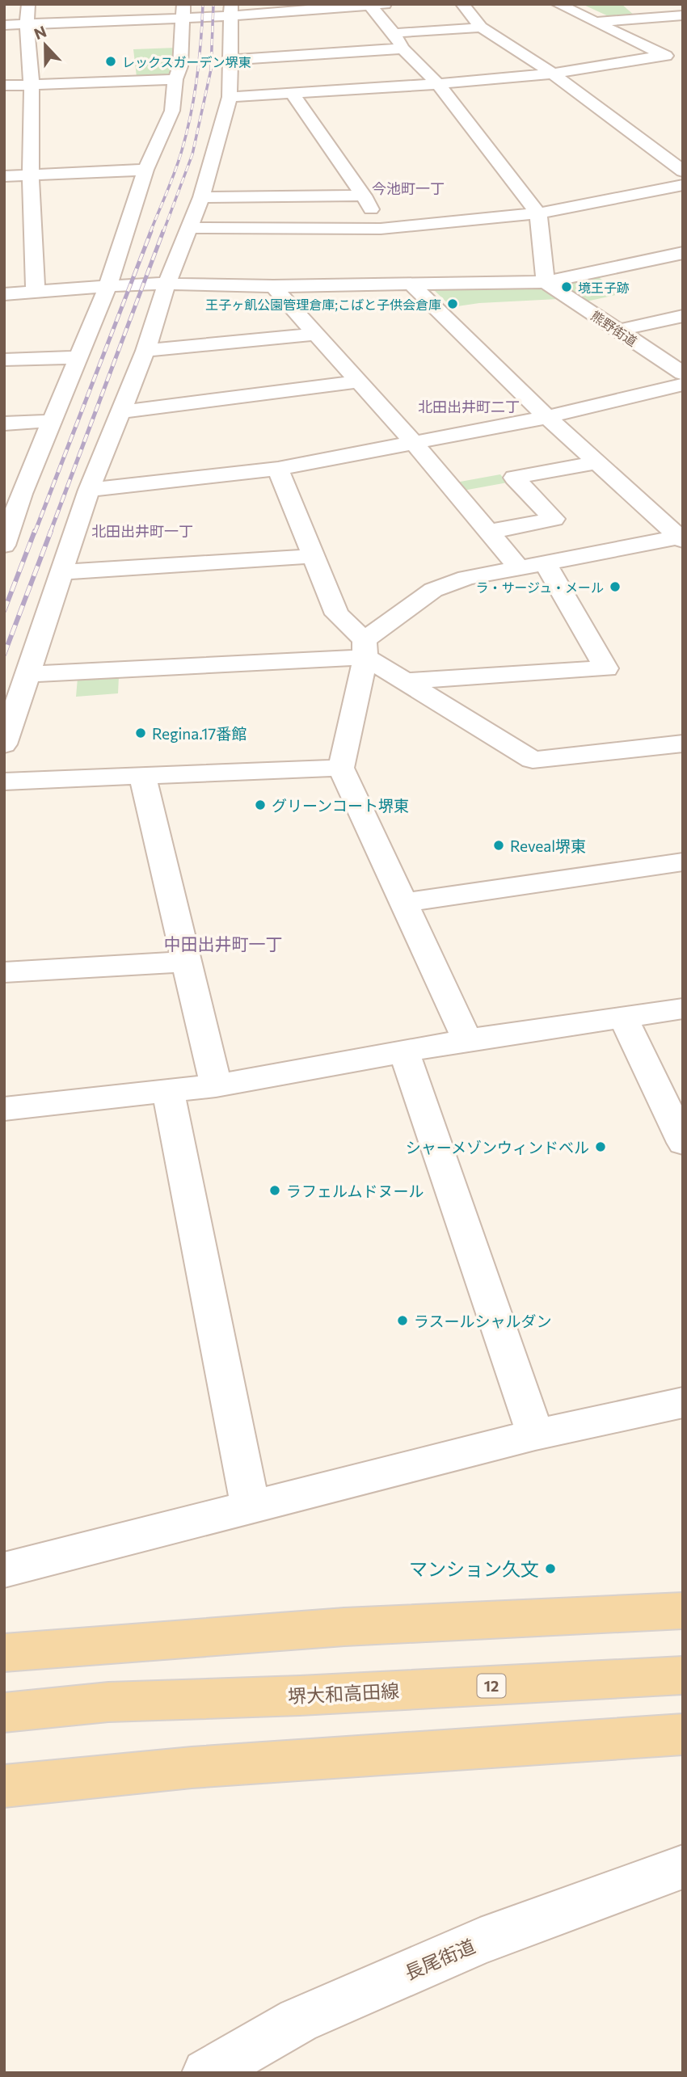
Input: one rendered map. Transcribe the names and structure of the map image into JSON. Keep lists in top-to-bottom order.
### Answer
{
  "streets": {
    "main road": ["12", "堺大和高田線"],
    "street": ["熊野街道", "長尾街道"]
  },
  "districts": [
    "今池町一丁",
    "北田出井町二丁",
    "北田出井町一丁",
    "中田出井町一丁"
  ],
  "places": [
    "レックスガーデン堺東",
    "境王子跡",
    "王子ヶ飢公園管理倉庫;こばと子供会倉庫",
    "ラ・サージュ・メール",
    "Regina.17番館",
    "グリーンコート堺東",
    "Reveal堺東",
    "シャーメゾンウィンドベル",
    "ラフェルムドヌール",
    "ラスールシャルダン",
    "マンション久文"
  ],
  "north": "top"
}
